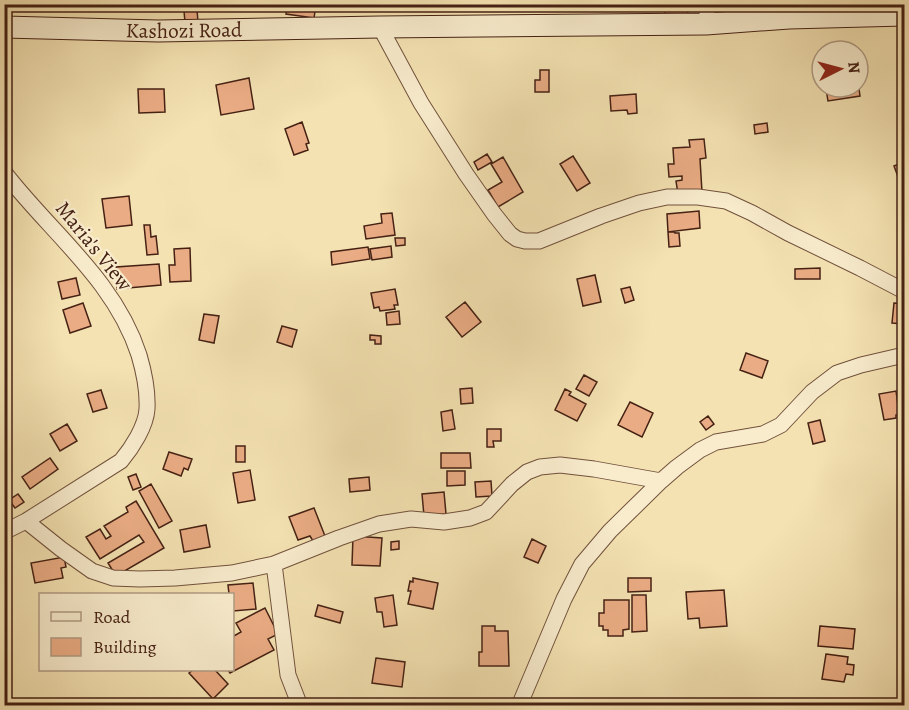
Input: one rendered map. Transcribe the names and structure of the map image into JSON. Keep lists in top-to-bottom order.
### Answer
{
  "streets": {
    "main road": ["Kashozi Road"],
    "street": ["Maria's View"]
  },
  "legend": ["Road", "Building"],
  "north": "right"
}
